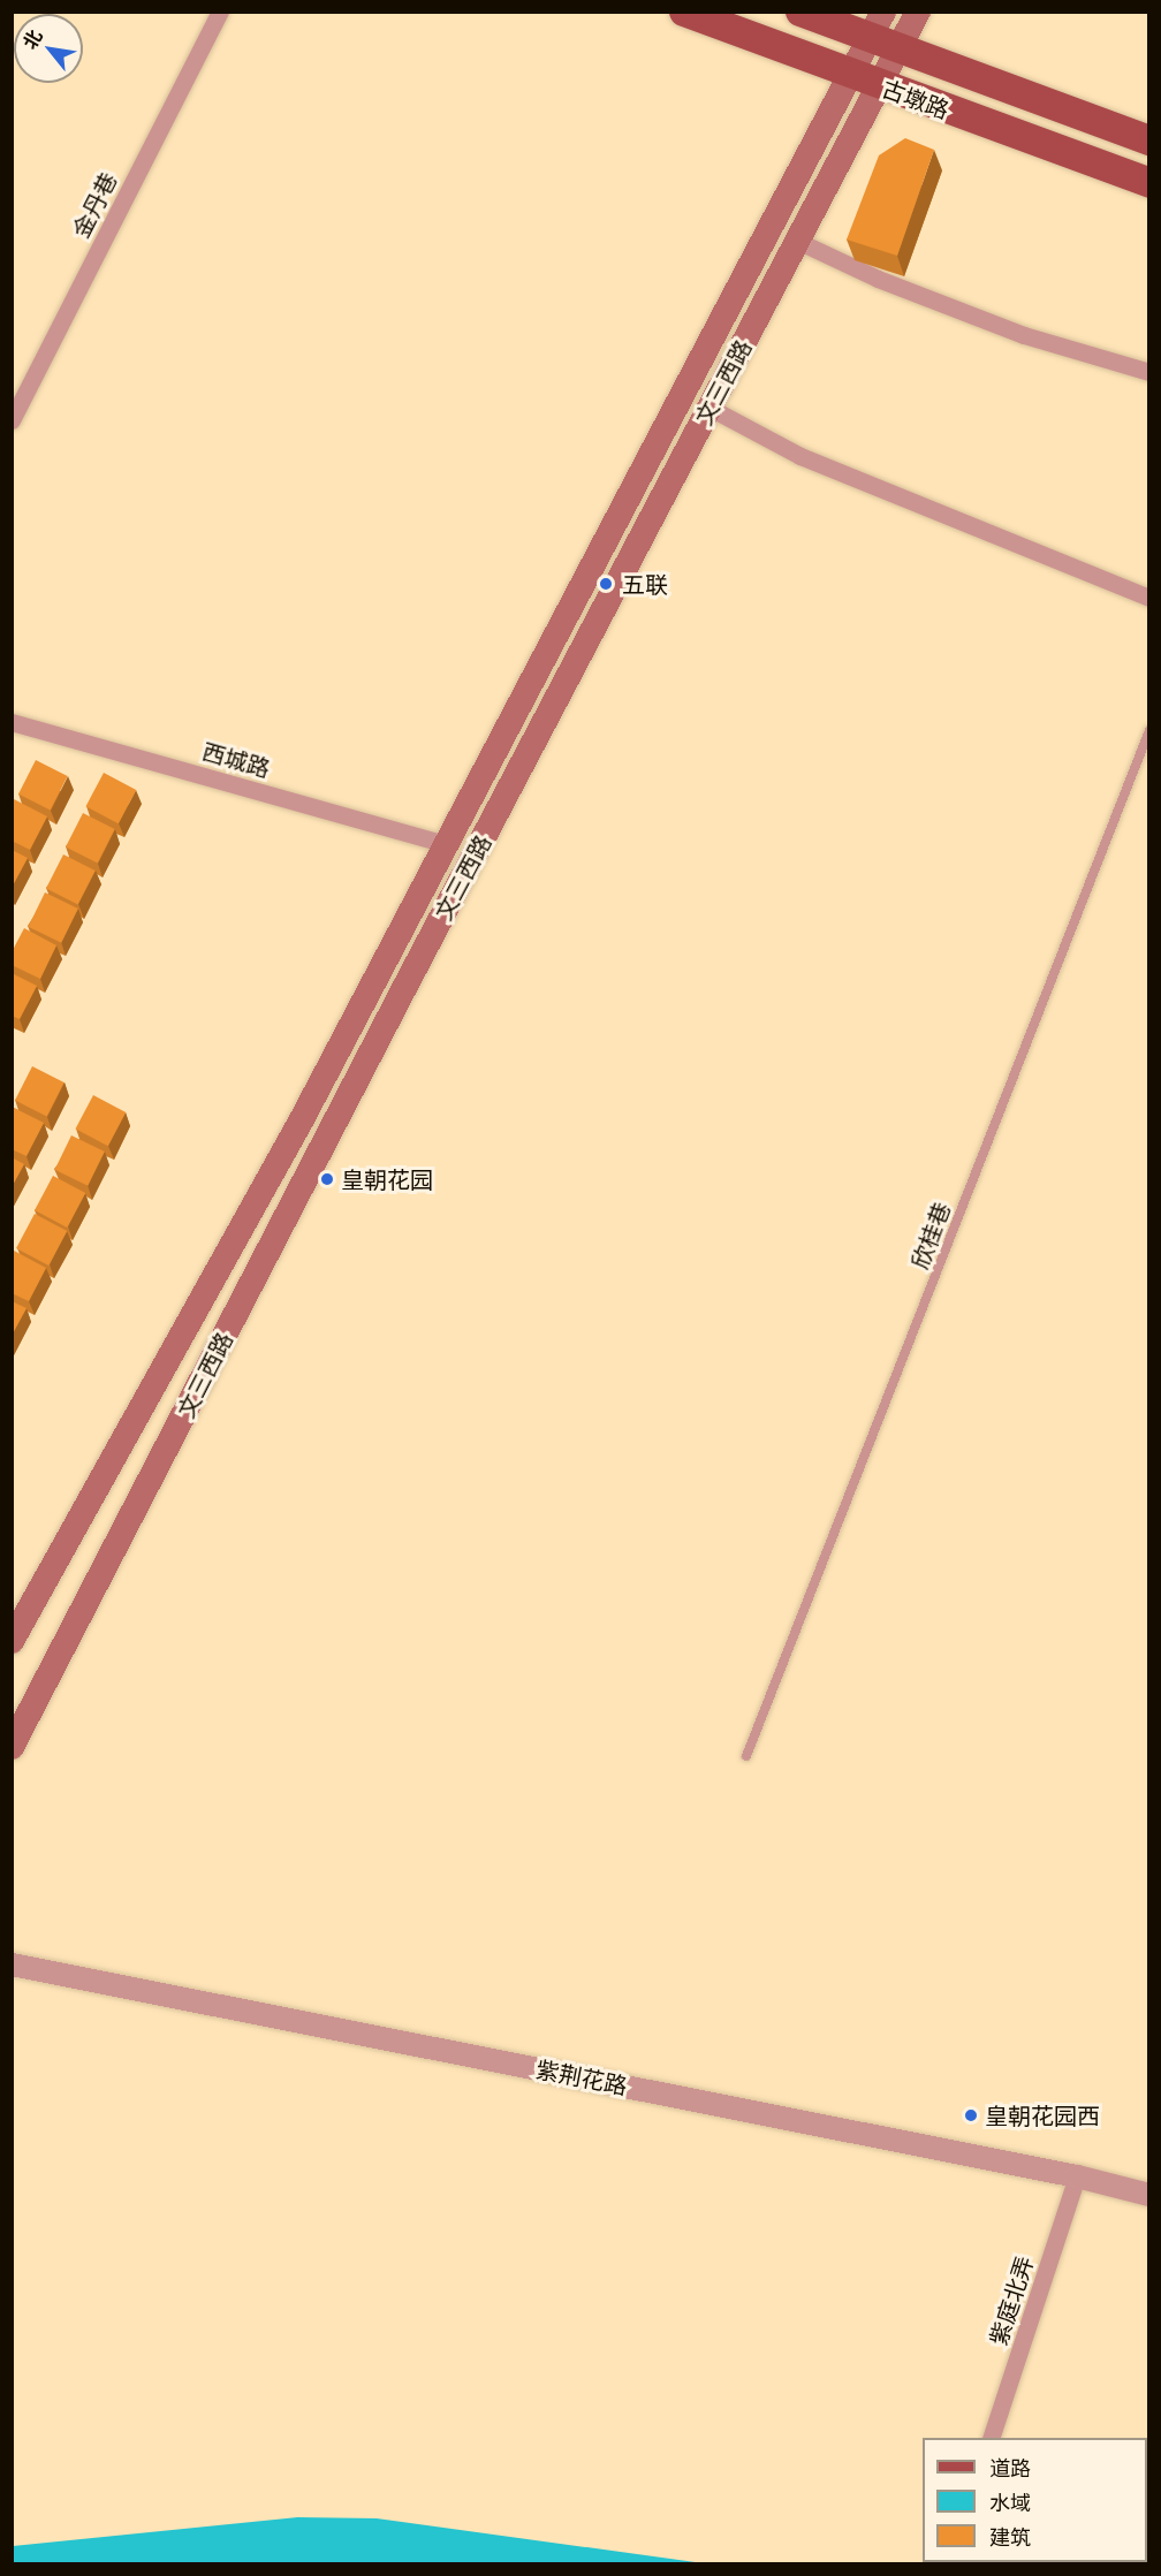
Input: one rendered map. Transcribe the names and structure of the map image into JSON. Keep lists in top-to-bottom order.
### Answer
{
  "streets": {
    "main road": ["古墩路", "文三西路"],
    "street": [
      "金丹巷",
      "西城路",
      "紫荆花路",
      "紫庭北弄"
    ],
    "lane": ["欣桂巷"]
  },
  "crossings": [
    ["古墩路", "文三西路"],
    ["文三西路", "西城路"],
    ["紫荆花路", "紫庭北弄"]
  ],
  "places": ["五联", "皇朝花园", "皇朝花园西"],
  "legend": ["道路", "水域", "建筑"],
  "north": "top left"
}
